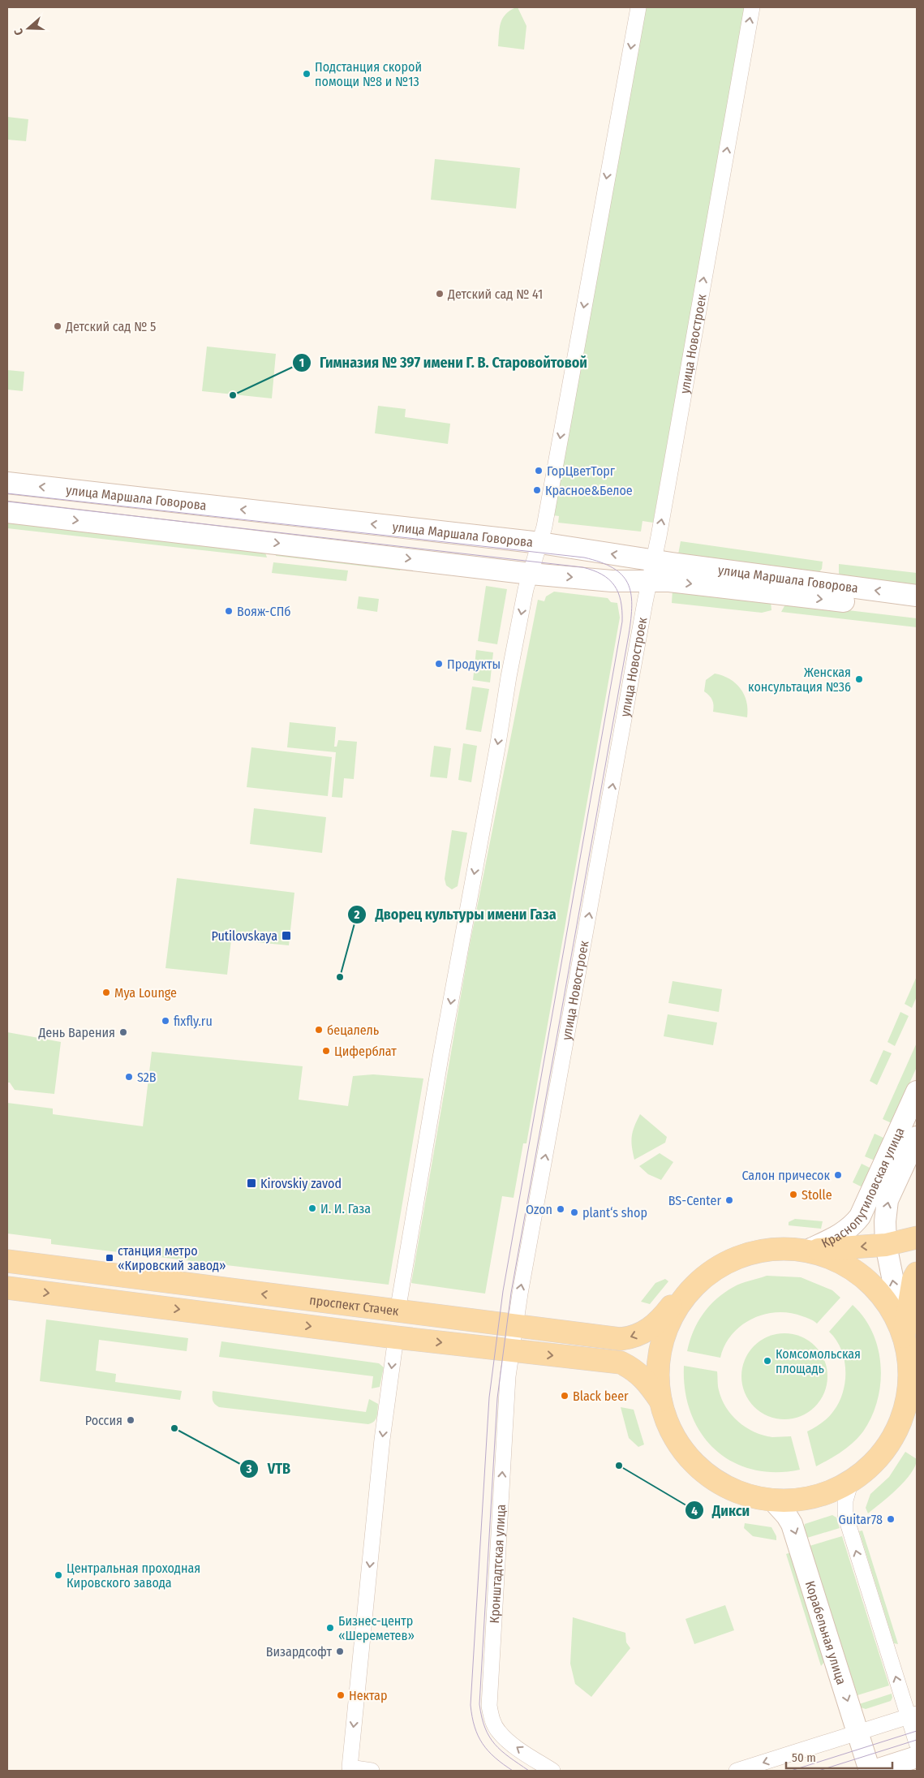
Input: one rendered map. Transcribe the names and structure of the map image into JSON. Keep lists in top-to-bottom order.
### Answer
{
  "streets": {
    "main road": [
      "улица Маршала Говорова",
      "Краснопутиловская улица",
      "проспект Стачек",
      "Корабельная улица"
    ],
    "street": ["улица Новостроек", "Кронштадтская улица"]
  },
  "crossings": [
    ["улица Новостроек", "улица Маршала Говорова"],
    ["улица Новостроек", "проспект Стачек"],
    ["улица Новостроек", "Кронштадтская улица"],
    ["проспект Стачек", "Кронштадтская улица"]
  ],
  "one_way": ["Корабельная улица"],
  "places": {
    "other": [
      "Подстанция скорой помощи №8 и №13",
      "Детский сад № 41",
      "Детский сад № 5",
      "Гимназия № 397 имени Г. В. Старовойтовой",
      "ГорЦветТорг",
      "Красное&Белое",
      "Вояж-СПб",
      "Продукты",
      "Женская консультация №36",
      "Дворец культуры имени Газа",
      "Mya Lounge",
      "fixfly.ru",
      "бецалель",
      "День Варения",
      "Циферблат",
      "S2B",
      "Салон причесок",
      "Stolle",
      "BS-Сеntеr",
      "И. И. Газа",
      "Ozon",
      "plant‘s shop",
      "Комсомольская площадь",
      "Black beer",
      "Россия",
      "VTB",
      "Дикси",
      "Guitar78",
      "Центральная проходная Кировского завода",
      "Бизнес-центр «Шереметев»",
      "Визардсофт",
      "Нектар"
    ],
    "transit": ["Putilovskaya", "Kirovskiy zavod", "станция метро «Кировский завод»"]
  },
  "scale_bar": "50 m",
  "north": "left"
}
